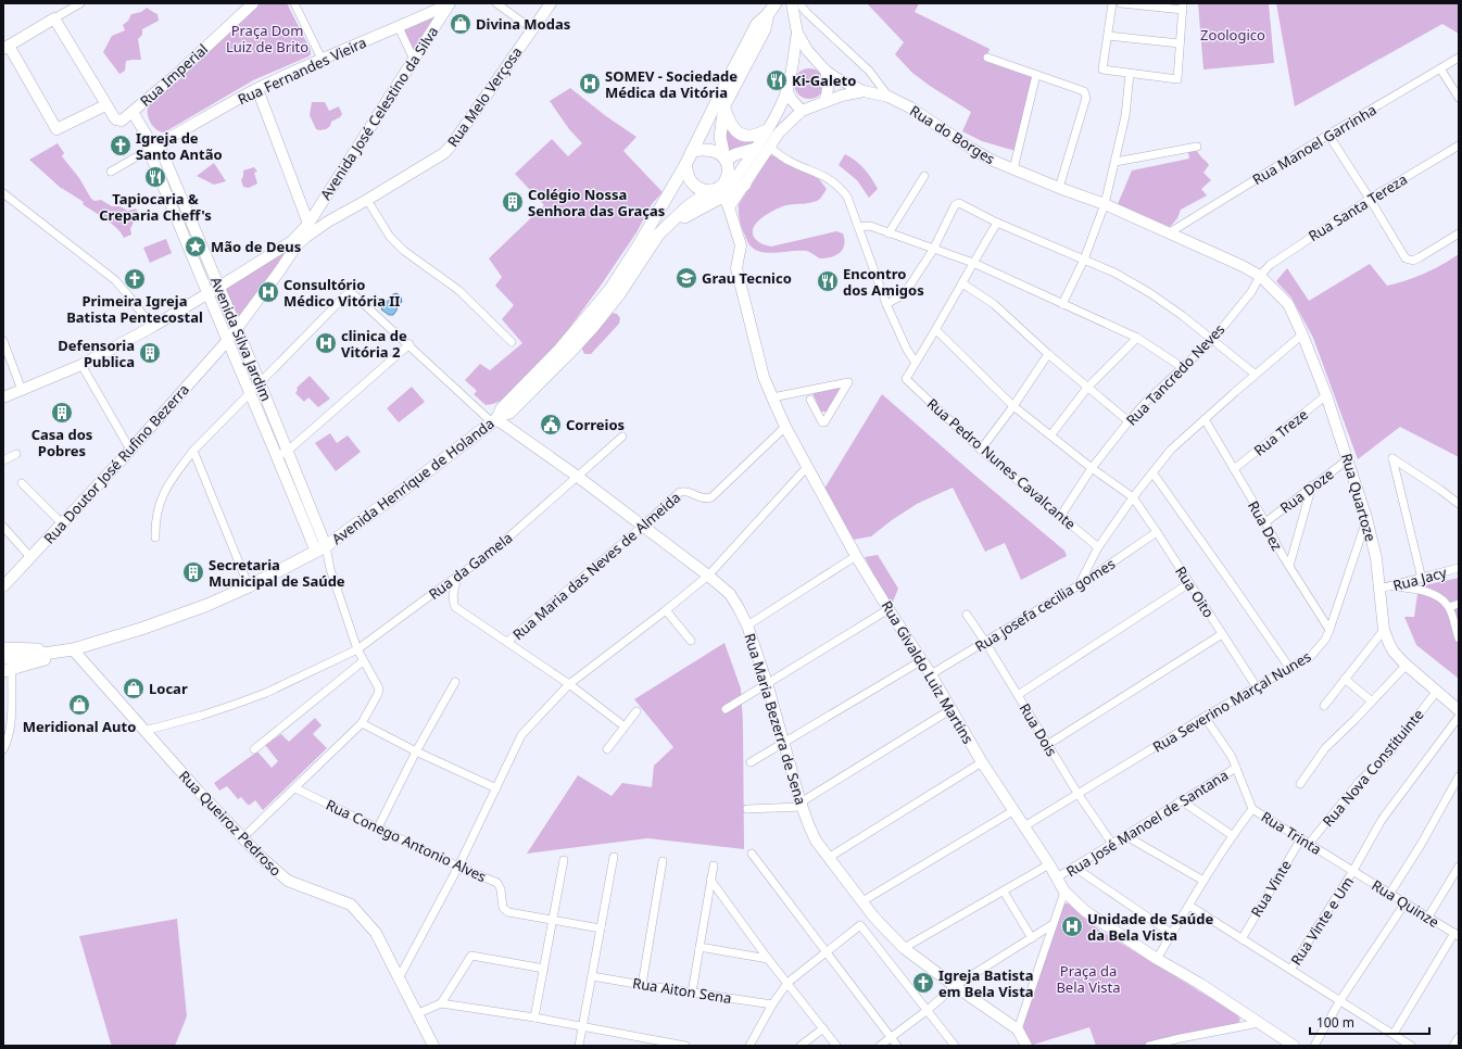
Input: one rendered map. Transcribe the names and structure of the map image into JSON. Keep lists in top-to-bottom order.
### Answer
{
  "streets": {
    "main road": ["Avenida Henrique de Holanda"],
    "street": [
      "Rua Fernandes Vieira",
      "Rua Imperial",
      "Rua Melo Verçosa",
      "Avenida José Celestino da Silva",
      "Rua do Borges",
      "Rua Manoel Garrinha",
      "Rua Santa Tereza",
      "Avenida Silva Jardim",
      "Rua Tancredo Neves",
      "Rua Treze",
      "Rua Doutor José Rufino Bezerra",
      "Rua Pedro Nunes Cavalcante",
      "Rua Doze",
      "Rua Quartoze",
      "Rua Dez",
      "Rua da Gamela",
      "Rua Maria das Neves de Almeida",
      "Rua Jacy",
      "Rua Oito",
      "Rua josefa cecilia gomes",
      "Rua Givaldo Luiz Martins",
      "Rua Severino Marçal Nunes",
      "Rua Maria Bezerra de Sena",
      "Rua Dois",
      "Rua Nova Constituinte",
      "Rua Queiroz Pedroso",
      "Rua José Manoel de Santana",
      "Rua Trinta",
      "Rua Conego Antonio Alves",
      "Rua Vinte",
      "Rua Quinze",
      "Rua Vinte e Um",
      "Rua Aiton Sena"
    ]
  },
  "crossings": [
    ["Rua Fernandes Vieira", "Avenida José Celestino da Silva"],
    ["Rua Fernandes Vieira", "Avenida Silva Jardim"],
    ["Rua Imperial", "Avenida Silva Jardim"],
    ["Rua Melo Verçosa", "Avenida José Celestino da Silva"],
    ["Rua do Borges", "Rua Manoel Garrinha"],
    ["Rua do Borges", "Rua Santa Tereza"],
    ["Rua do Borges", "Rua Tancredo Neves"],
    ["Rua do Borges", "Rua Quartoze"],
    ["Rua Santa Tereza", "Rua Tancredo Neves"],
    ["Rua Santa Tereza", "Rua Quartoze"],
    ["Avenida Silva Jardim", "Rua Doutor José Rufino Bezerra"],
    ["Avenida Silva Jardim", "Avenida Henrique de Holanda"],
    ["Rua Tancredo Neves", "Rua Pedro Nunes Cavalcante"],
    ["Rua Tancredo Neves", "Rua Quartoze"],
    ["Rua Treze", "Rua Quartoze"],
    ["Rua Treze", "Rua Dez"],
    ["Avenida Henrique de Holanda", "Rua Givaldo Luiz Martins"],
    ["Avenida Henrique de Holanda", "Rua Maria Bezerra de Sena"],
    ["Avenida Henrique de Holanda", "Rua Queiroz Pedroso"],
    ["Rua Doze", "Rua Quartoze"],
    ["Rua Doze", "Rua Dez"],
    ["Rua Quartoze", "Rua Jacy"],
    ["Rua Quartoze", "Rua Severino Marçal Nunes"],
    ["Rua Quartoze", "Rua Nova Constituinte"],
    ["Rua Dez", "Rua Severino Marçal Nunes"],
    ["Rua da Gamela", "Rua Maria Bezerra de Sena"],
    ["Rua da Gamela", "Rua Queiroz Pedroso"],
    ["Rua Maria das Neves de Almeida", "Rua Givaldo Luiz Martins"],
    ["Rua Maria das Neves de Almeida", "Rua Maria Bezerra de Sena"],
    ["Rua Oito", "Rua josefa cecilia gomes"],
    ["Rua Oito", "Rua Severino Marçal Nunes"],
    ["Rua josefa cecilia gomes", "Rua Givaldo Luiz Martins"],
    ["Rua josefa cecilia gomes", "Rua Dois"],
    ["Rua Givaldo Luiz Martins", "Rua Severino Marçal Nunes"],
    ["Rua Givaldo Luiz Martins", "Rua José Manoel de Santana"],
    ["Rua Severino Marçal Nunes", "Rua Dois"],
    ["Rua Severino Marçal Nunes", "Rua Trinta"],
    ["Rua Dois", "Rua José Manoel de Santana"],
    ["Rua Nova Constituinte", "Rua Trinta"],
    ["Rua José Manoel de Santana", "Rua Trinta"],
    ["Rua Trinta", "Rua Vinte"],
    ["Rua Trinta", "Rua Quinze"],
    ["Rua Trinta", "Rua Vinte e Um"],
    ["Rua Quinze", "Rua Vinte e Um"]
  ],
  "parks": ["Praça Dom Luiz de Brito", "Zoologico", "Praça da Bela Vista"],
  "places": {
    "shop": ["Divina Modas", "Locar", "Meridional Auto"],
    "restaurant": ["Ki-Galeto", "Tapiocaria & Creparia Cheff's", "Encontro dos Amigos"],
    "hospital": [
      "SOMEV - Sociedade Médica da Vitória",
      "Consultório Médico Vitória II",
      "clinica de Vitória 2",
      "Unidade de Saúde da Bela Vista"
    ],
    "church": ["Igreja de Santo Antão", "Primeira Igreja Batista Pentecostal", "Igreja Batista em Bela Vista"],
    "building": [
      "Colégio Nossa Senhora das Graças",
      "Defensoria Publica",
      "Casa dos Pobres",
      "Secretaria Municipal de Saúde"
    ],
    "place": ["Mão de Deus"],
    "school or university": ["Grau Tecnico"],
    "public building": ["Correios"]
  },
  "scale_bar": "100 m"
}
